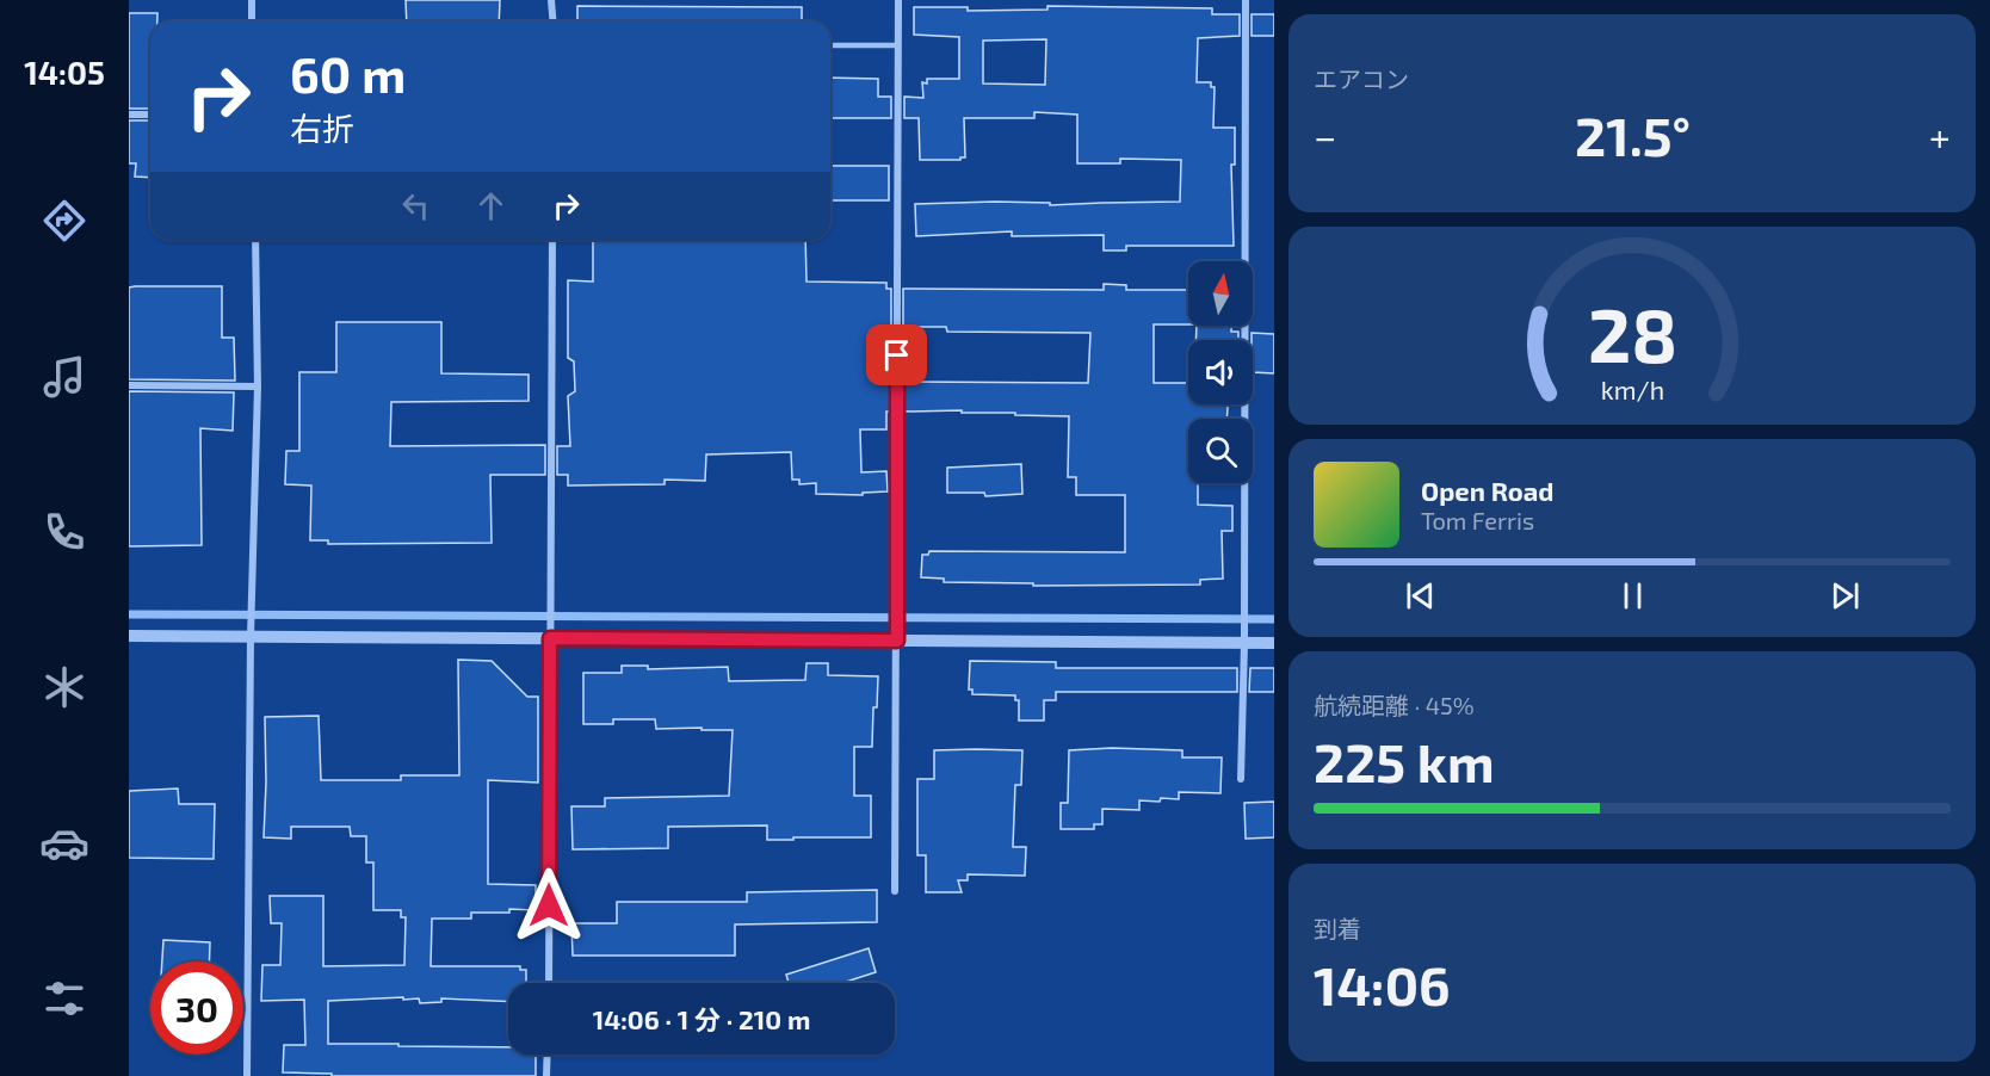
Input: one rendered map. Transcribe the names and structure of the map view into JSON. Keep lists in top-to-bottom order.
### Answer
{
  "north": "top",
  "page": {
    "tabs": "14:05",
    "tile": [
      "エアコン",
      ["航続距離 · 45%", "225 km"],
      ["到着", "14:06"]
    ],
    "turn": ["60 m", "右折"],
    "heat": ["−", "21.5°", "+"],
    "song": ["Open Road", "Tom Ferris"],
    "limit": "30",
    "trip": "14:06 · 1 分 · 210 m",
    "gauge": ["28", "km/h"]
  }
}
